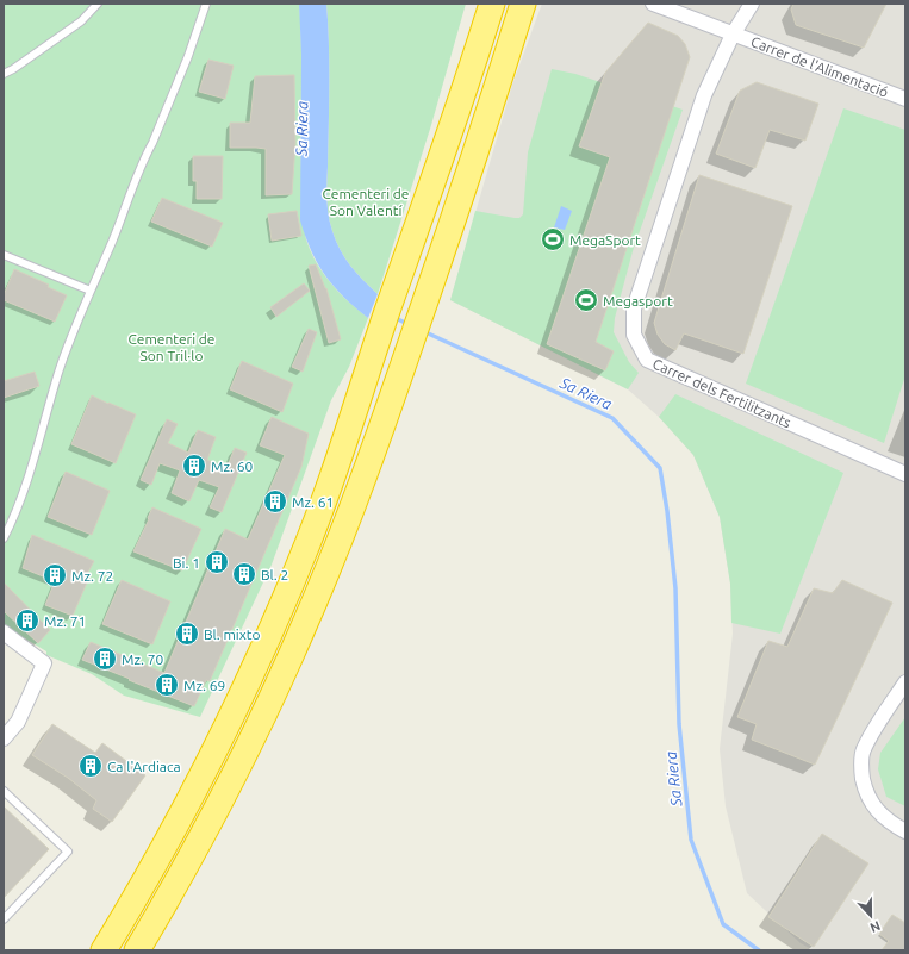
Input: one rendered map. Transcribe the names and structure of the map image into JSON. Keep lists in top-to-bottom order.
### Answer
{
  "streets": {
    "street": ["Carrer de l'Alimentació", "Carrer dels Fertilitzants"]
  },
  "crossings": [
    ["Carrer de l'Alimentació", "Carrer dels Fertilitzants"]
  ],
  "water": ["Sa Riera"],
  "parks": ["Cementeri de Son Valentí", "Cementeri de Son Tril·lo"],
  "places": {
    "sports": ["MegaSport", "Megasport"],
    "building": [
      "Mz. 60",
      "Mz. 61",
      "Bi. 1",
      "Bl. 2",
      "Mz. 72",
      "Mz. 71",
      "Bl. mixto",
      "Mz. 70",
      "Mz. 69",
      "Ca l'Ardiaca"
    ]
  },
  "north": "bottom"
}
